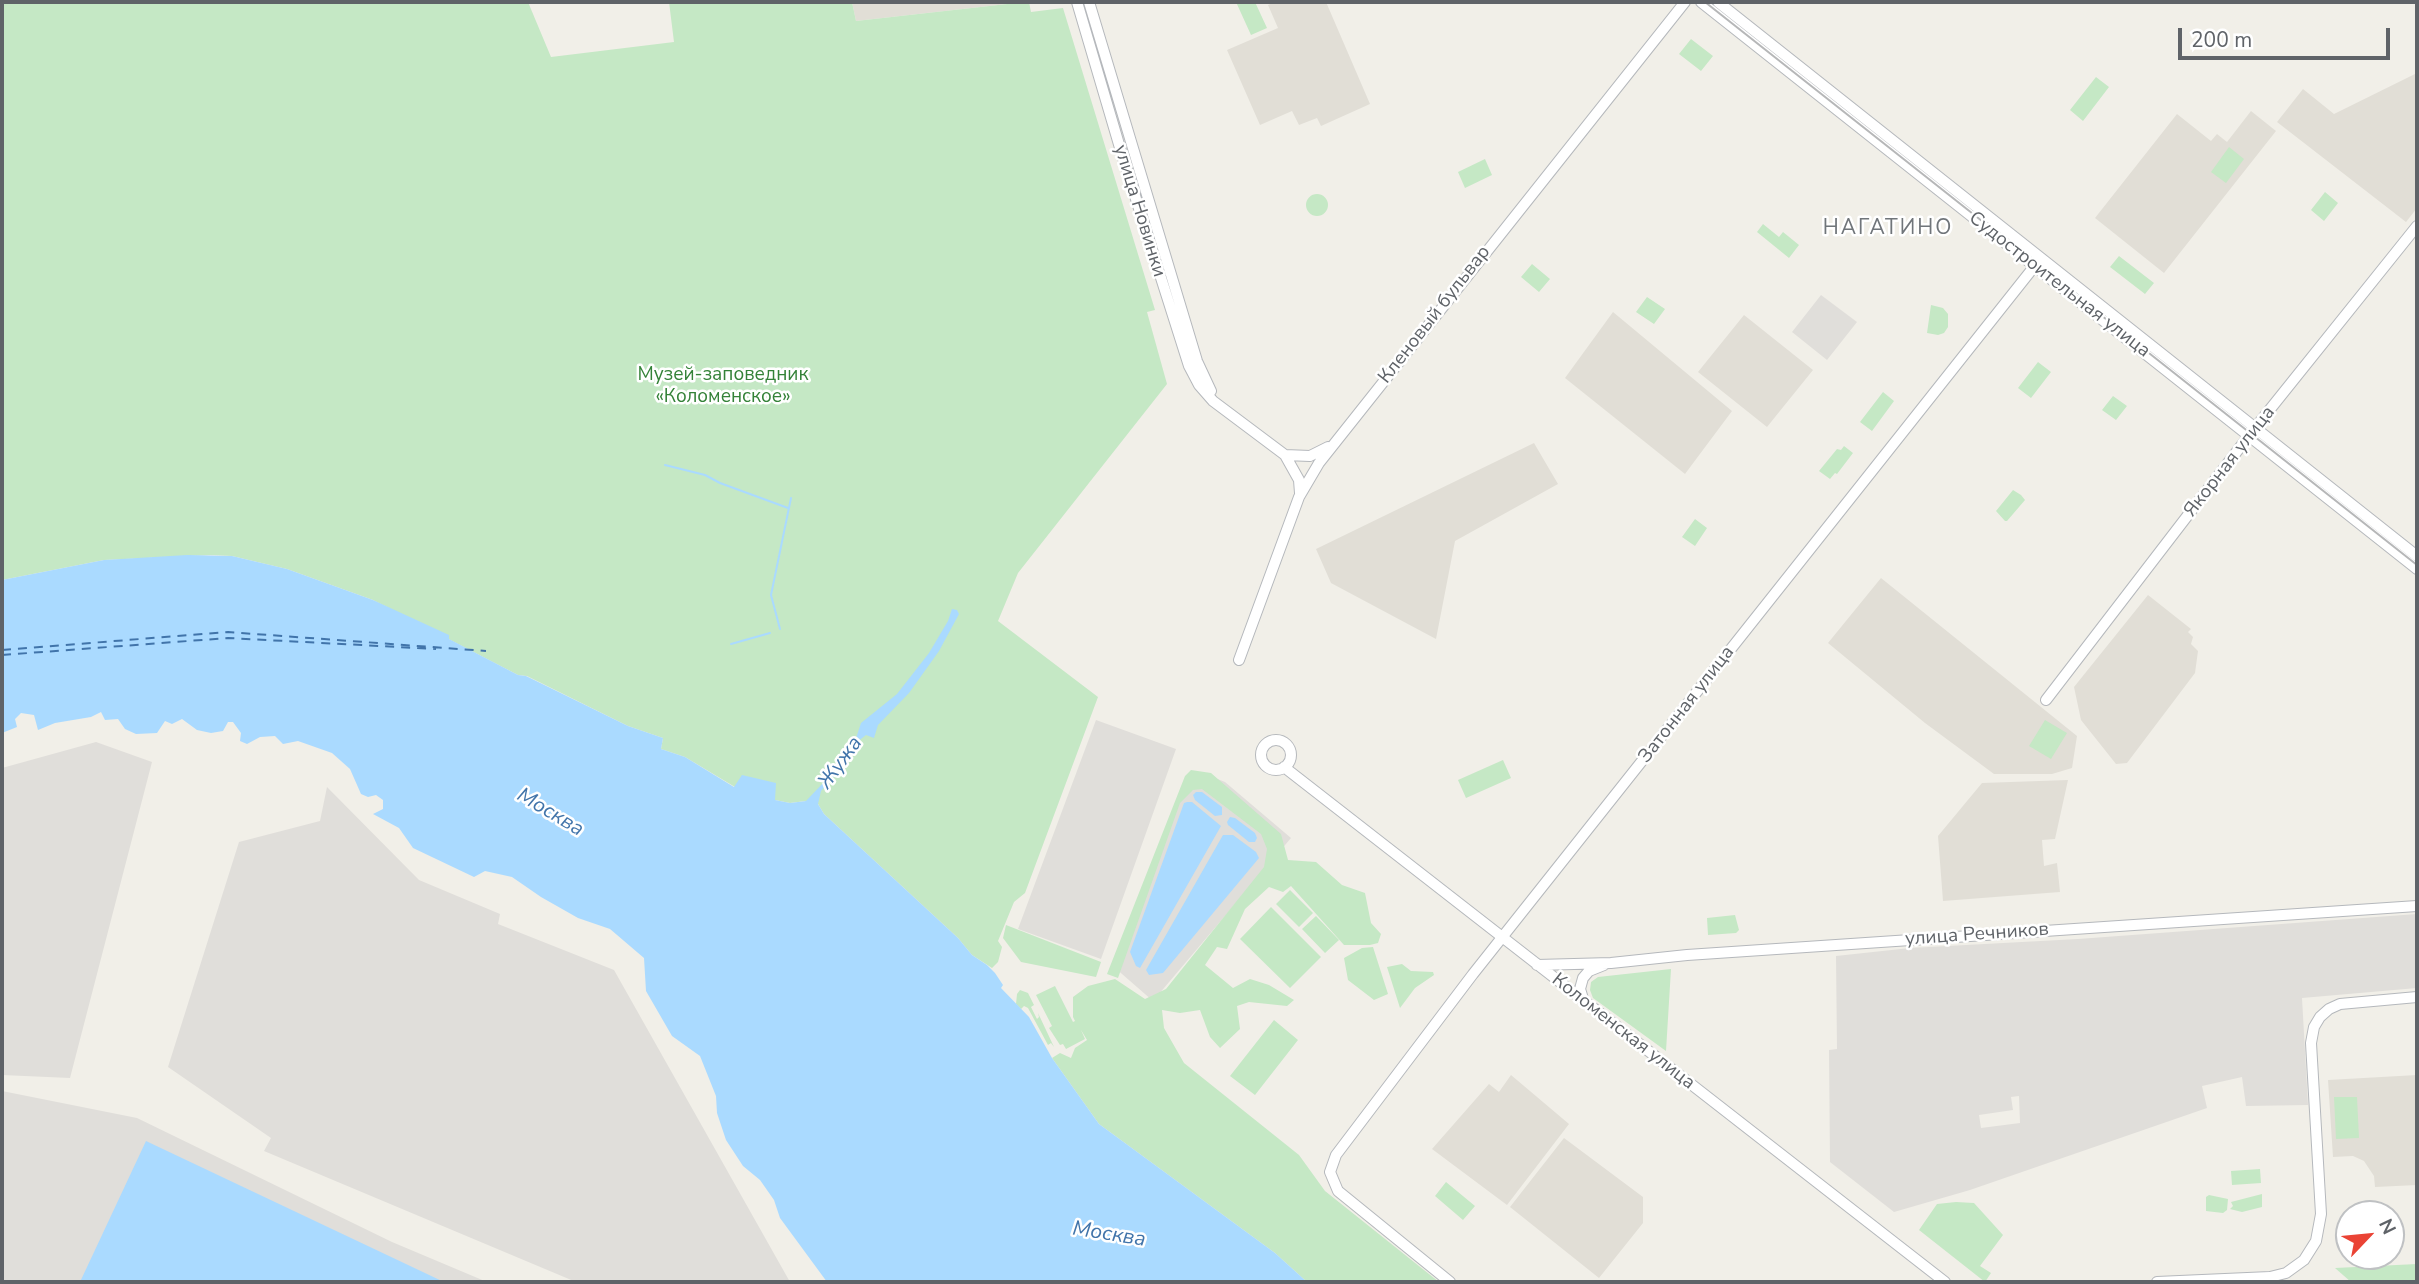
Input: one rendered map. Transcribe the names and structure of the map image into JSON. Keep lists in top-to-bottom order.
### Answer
{
  "streets": {
    "street": [
      "улица Новинки",
      "Судостроительная улица",
      "Кленовый бульвар",
      "Якорная улица",
      "Затонная улица",
      "улица Речников",
      "Коломенская улица"
    ]
  },
  "crossings": [
    ["улица Новинки", "Кленовый бульвар"],
    ["Судостроительная улица", "Якорная улица"],
    ["Судостроительная улица", "Затонная улица"],
    ["Затонная улица", "Коломенская улица"],
    ["улица Речников", "Коломенская улица"]
  ],
  "districts": ["НАГАТИНО"],
  "water": ["Жужа", "Москва"],
  "parks": ["Музей-заповедник «Коломенское»"],
  "scale_bar": "200 m",
  "north": "top right"
}
